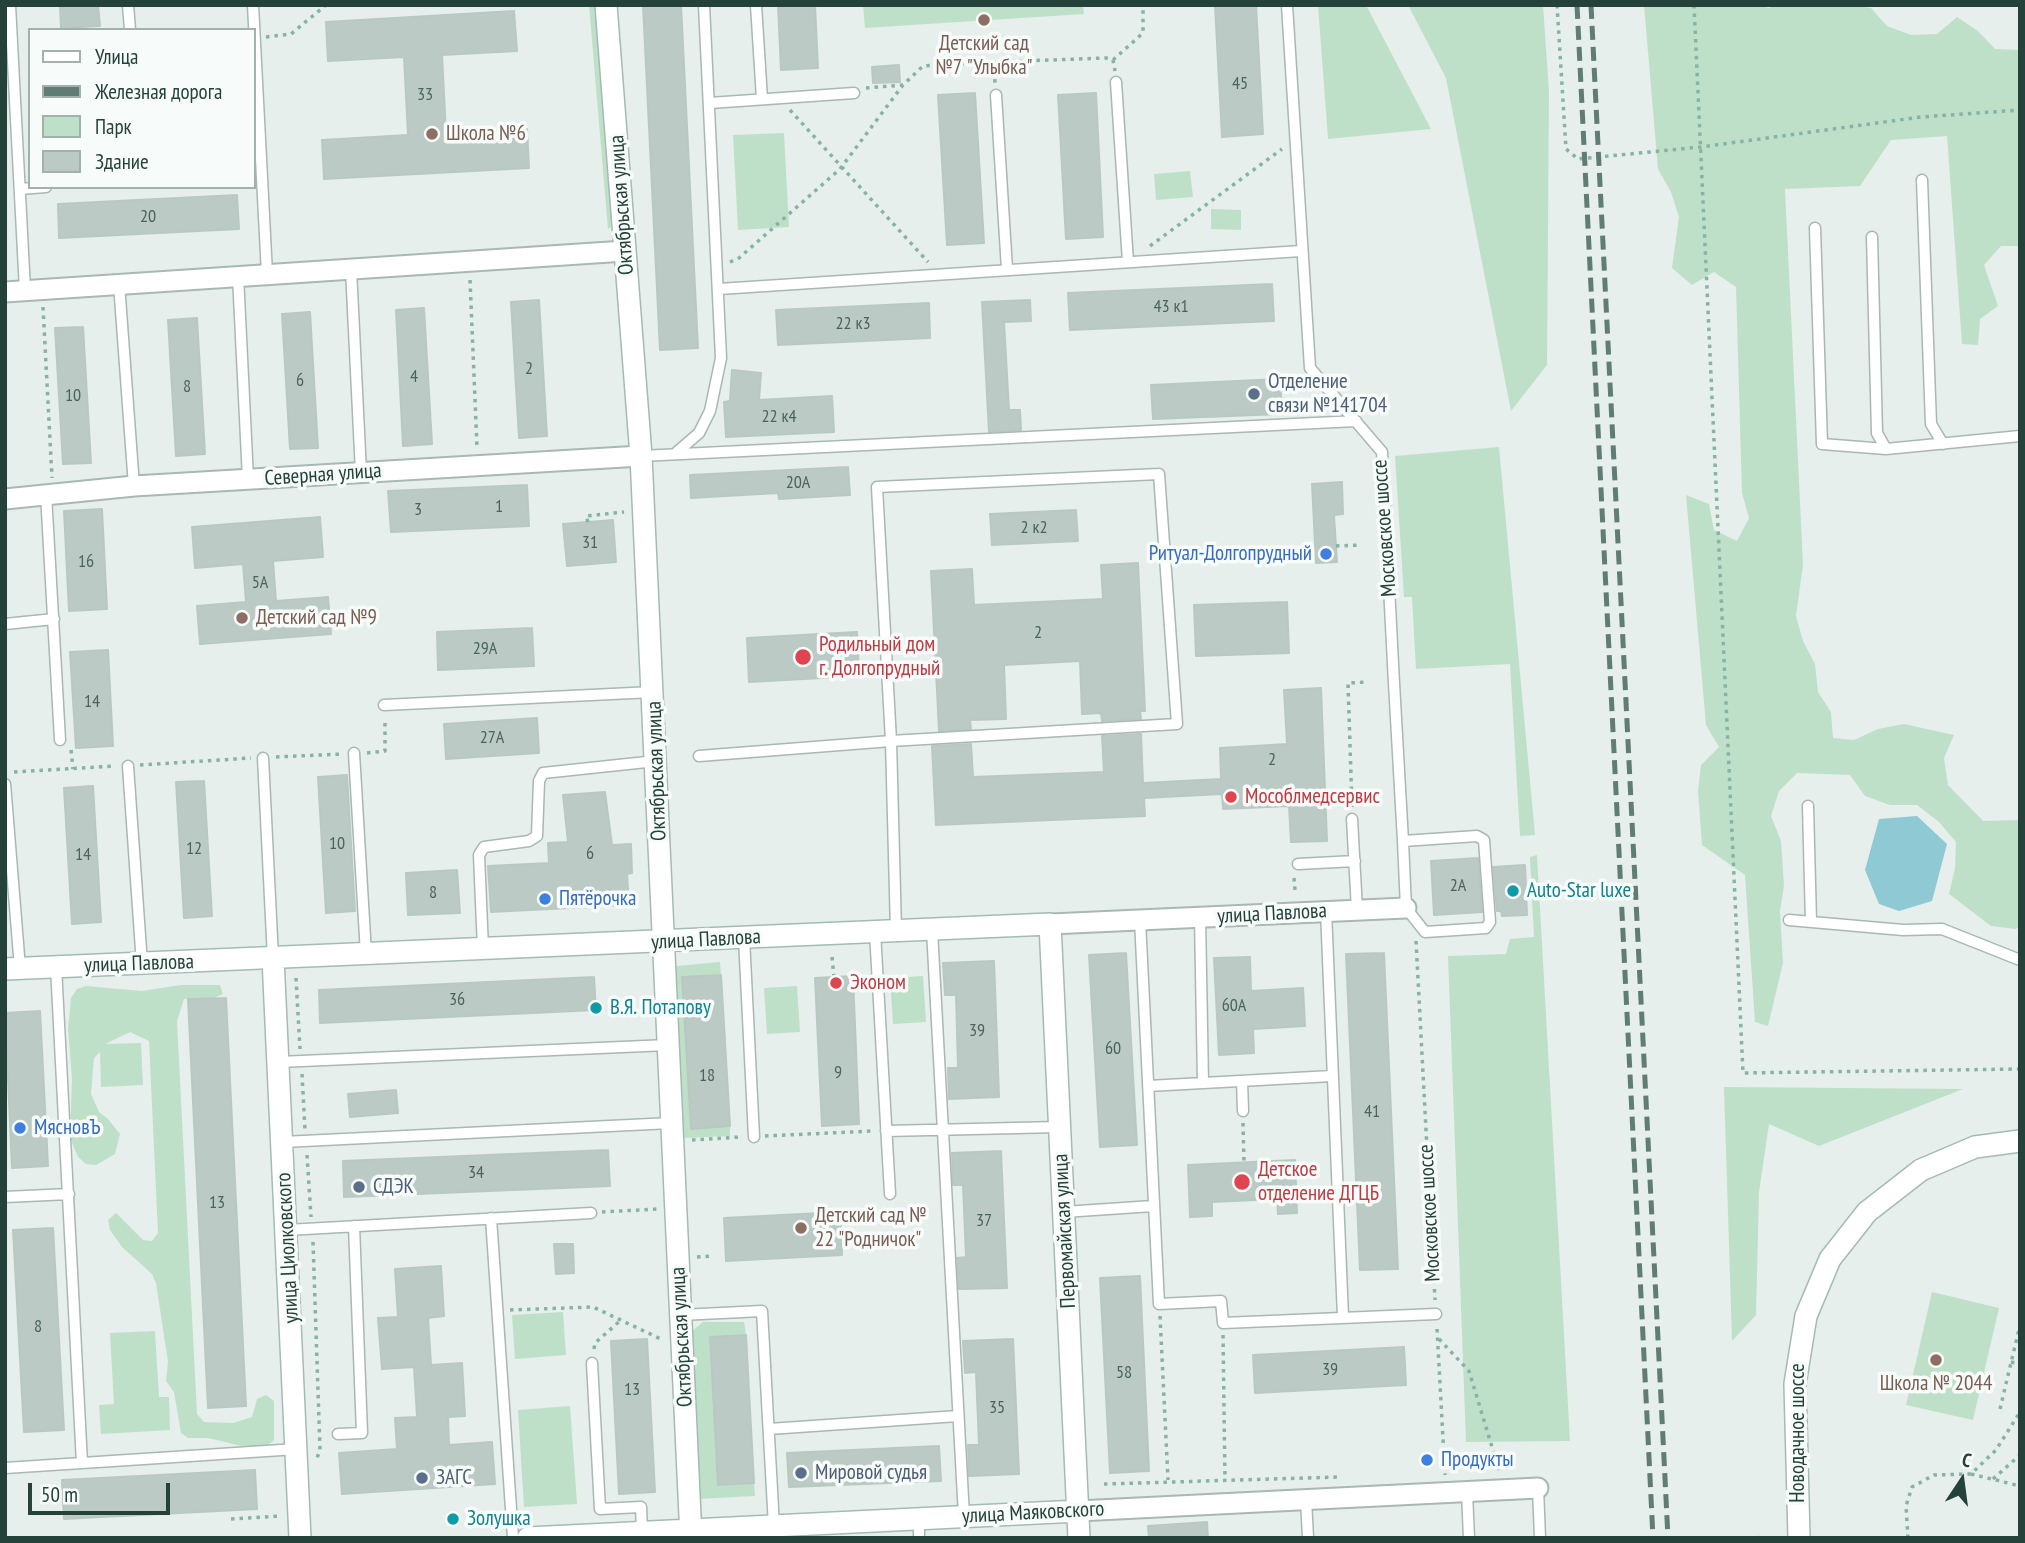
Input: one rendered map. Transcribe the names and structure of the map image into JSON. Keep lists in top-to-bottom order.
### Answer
{
  "streets": {
    "street": [
      "Октябрьская улица",
      "Северная улица",
      "улица Павлова",
      "Первомайская улица",
      "улица Циолковского",
      "Новодачное шоссе",
      "улица Маяковского"
    ],
    "lane": ["Московское шоссе"]
  },
  "crossings": [
    ["Октябрьская улица", "Северная улица"],
    ["Октябрьская улица", "улица Павлова"],
    ["Октябрьская улица", "улица Маяковского"],
    ["Московское шоссе", "улица Павлова"],
    ["Московское шоссе", "улица Маяковского"],
    ["улица Павлова", "Первомайская улица"],
    ["улица Павлова", "улица Циолковского"],
    ["Первомайская улица", "улица Маяковского"]
  ],
  "places": [
    "Детский сад №7 \"Улыбка\"",
    "Школа №6",
    "Отделение связи №141704",
    "Ритуал-Долгопрудный",
    "Детский сад №9",
    "Родильный дом г. Долгопрудный",
    "Мособлмедсервис",
    "Auto-Star luxe",
    "Пятёрочка",
    "Эконом",
    "В.Я. Потапову",
    "МясновЪ",
    "Детское отделение ДГЦБ",
    "СДЭК",
    "Детский сад № 22 \"Родничок\"",
    "Школа № 2044",
    "Продукты",
    "Мировой судья",
    "ЗАГС",
    "Золушка"
  ],
  "house_numbers": [
    "45",
    "33",
    "20",
    "43 к1",
    "22 к3",
    "2",
    "4",
    "6",
    "8",
    "10",
    "22 к4",
    "20А",
    "1",
    "3",
    "2 к2",
    "31",
    "16",
    "5А",
    "2",
    "29А",
    "14",
    "27А",
    "2",
    "10",
    "12",
    "6",
    "14",
    "2А",
    "8",
    "36",
    "60А",
    "39",
    "60",
    "9",
    "18",
    "41",
    "34",
    "13",
    "37",
    "8",
    "39",
    "58",
    "13",
    "35"
  ],
  "legend": [
    "Улица",
    "Железная дорога",
    "Парк",
    "Здание"
  ],
  "scale_bar": "50 m",
  "north": "top"
}
